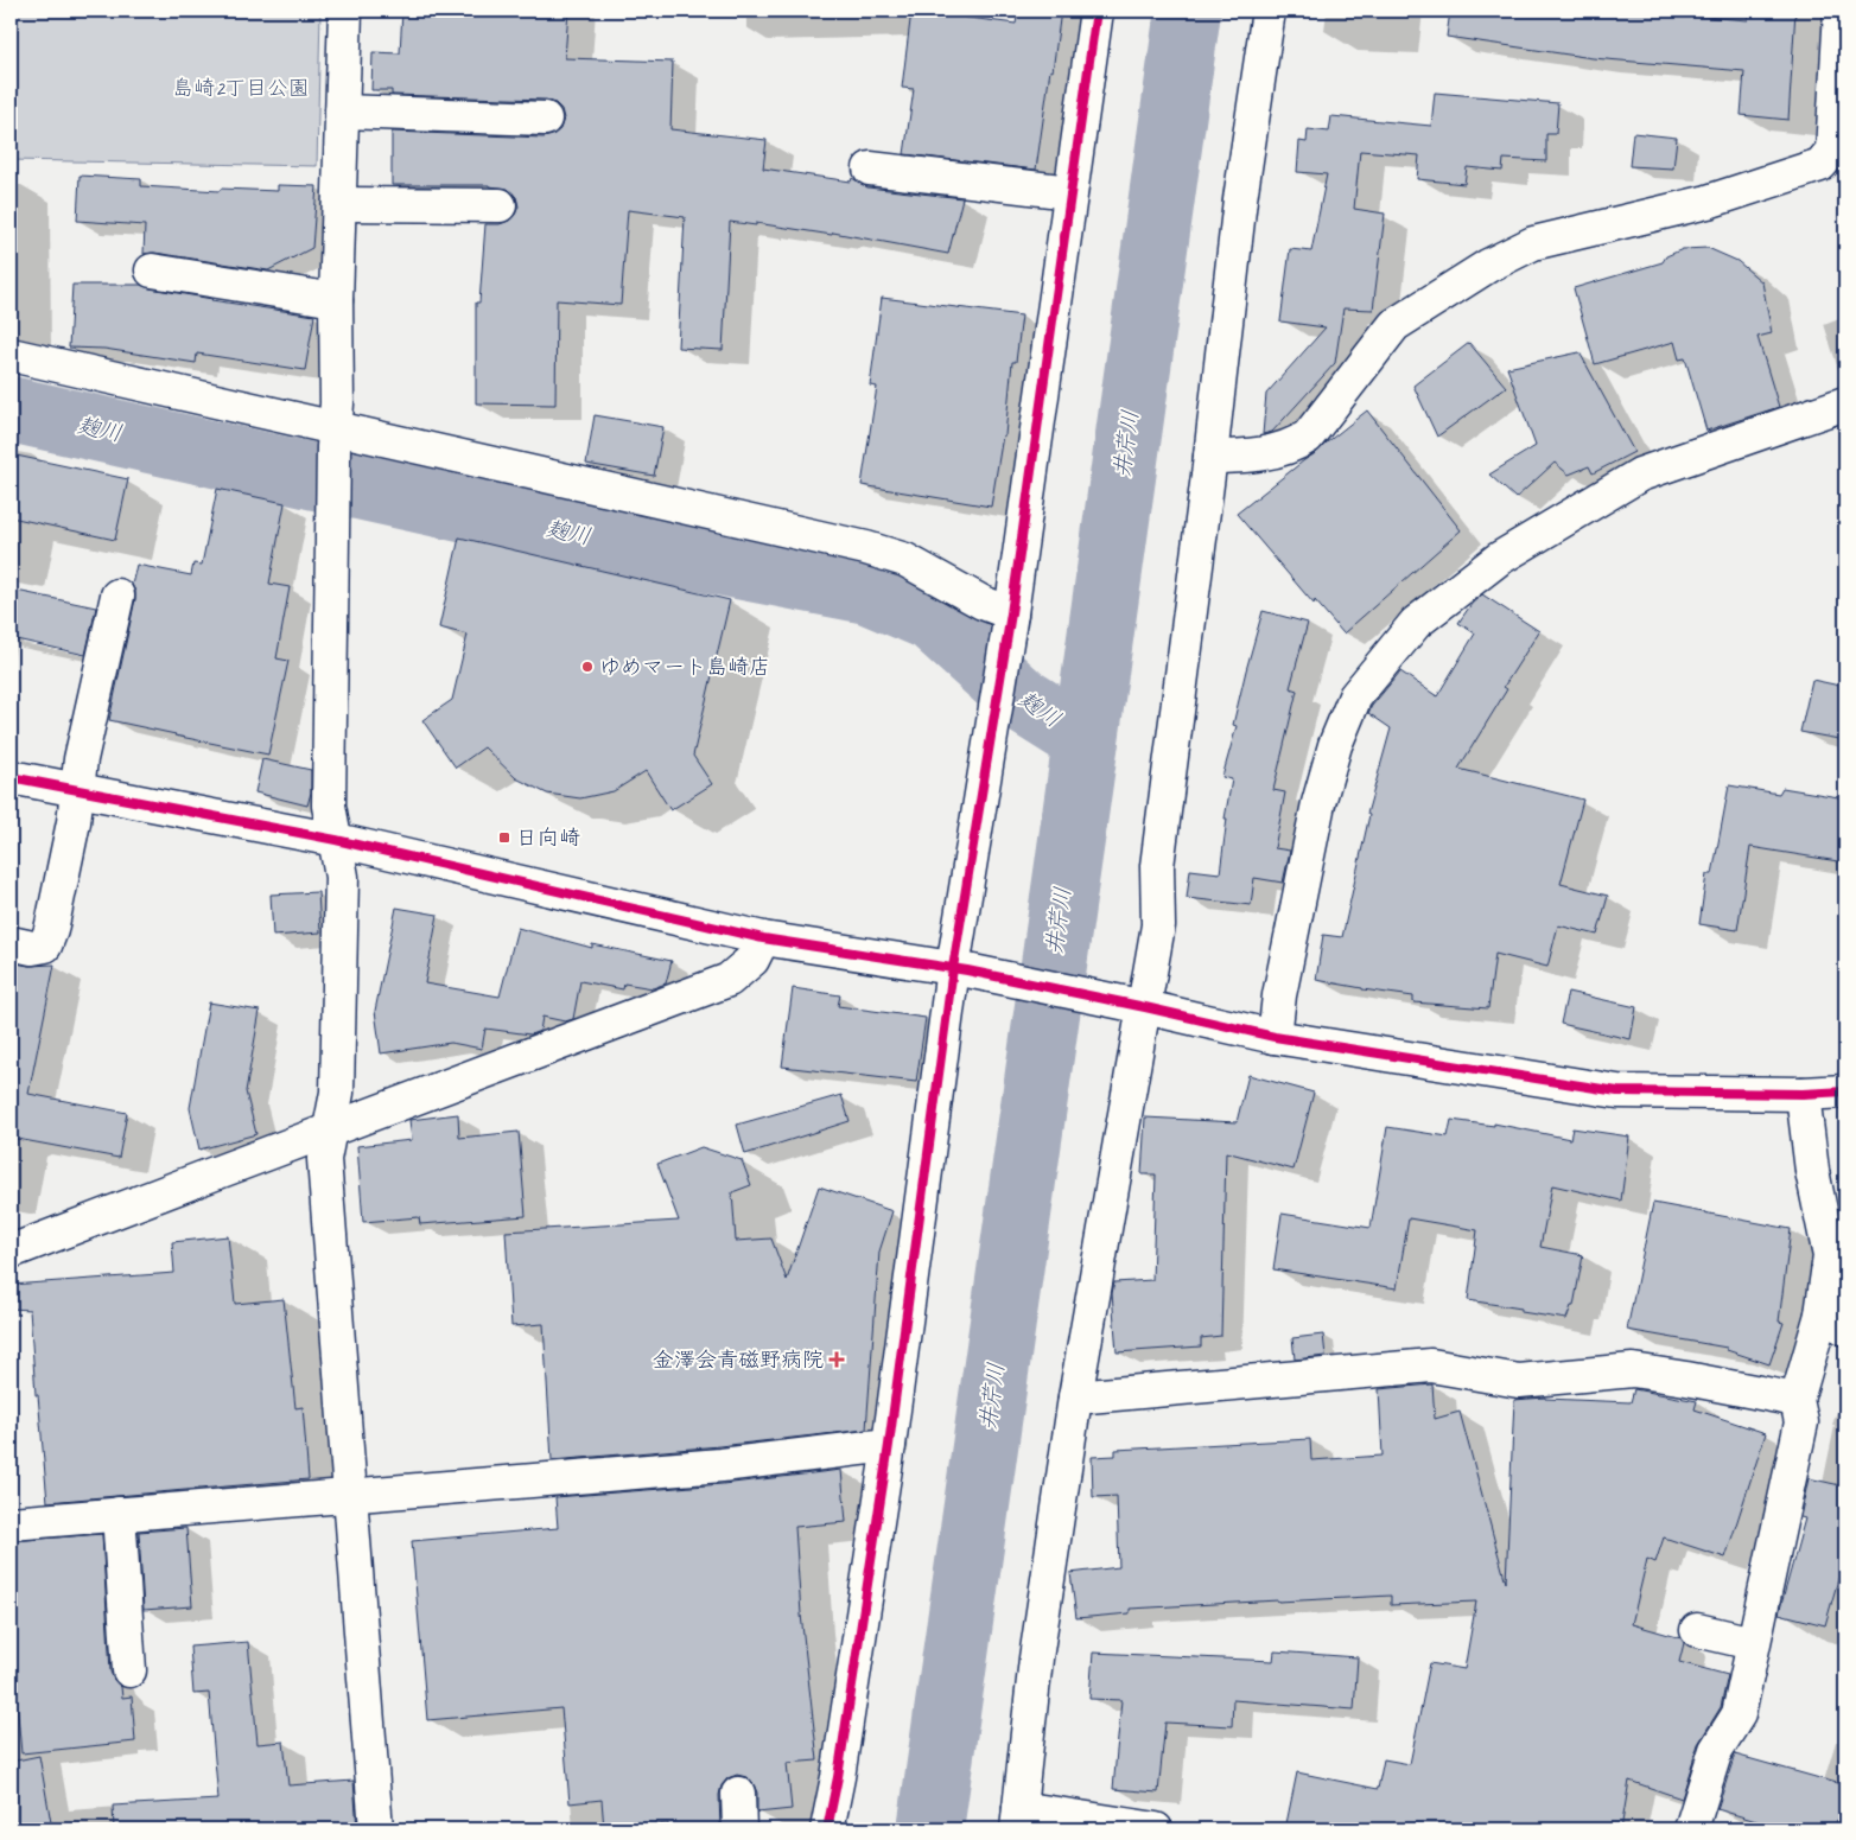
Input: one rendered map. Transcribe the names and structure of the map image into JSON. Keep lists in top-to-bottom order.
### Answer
{
  "water": ["麹川", "井芹川"],
  "parks": ["島崎2丁目公園"],
  "places": {
    "other": ["ゆめマート島崎店"],
    "transit": ["日向崎"],
    "health": ["金澤会青磁野病院"]
  }
}
